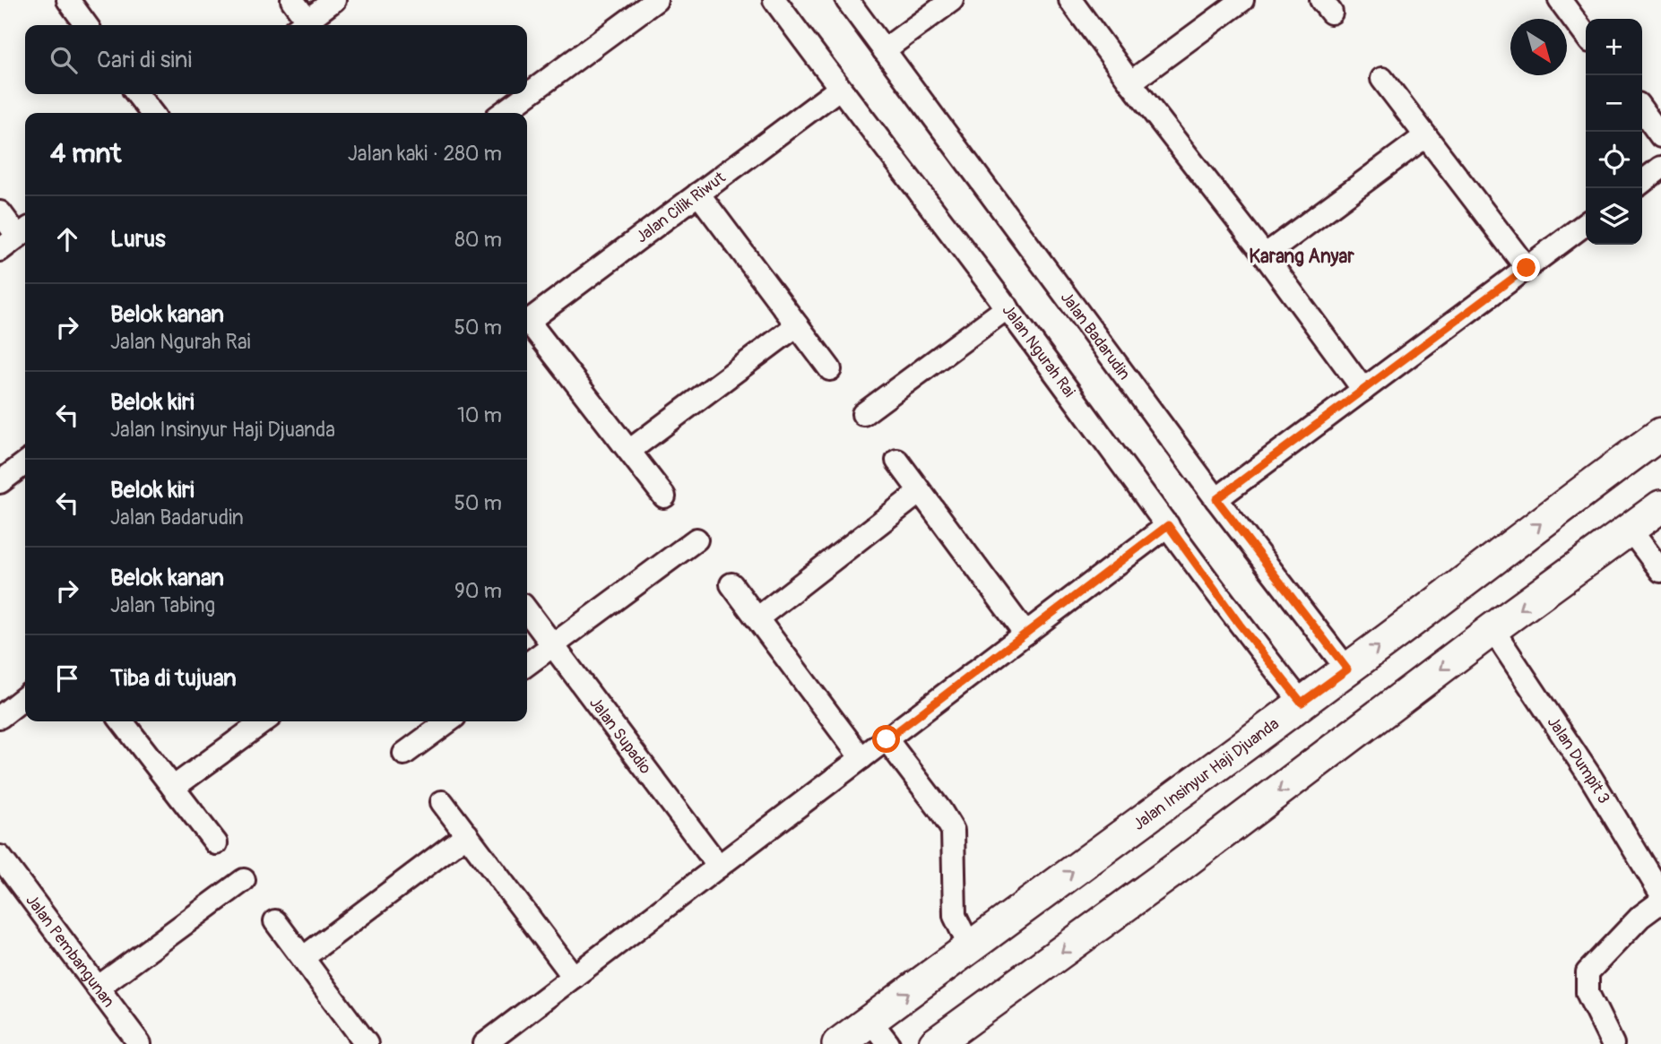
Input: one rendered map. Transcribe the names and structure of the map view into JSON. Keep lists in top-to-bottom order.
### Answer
{
  "streets": {
    "main road": ["Jalan Insinyur Haji Djuanda"],
    "street": [
      "Jalan Cilik Riwut",
      "Jalan Badarudin",
      "Jalan Ngurah Rai",
      "Jalan Supadio",
      "Jalan Dumpit 3",
      "Jalan Pembangunan"
    ]
  },
  "crossings": [
    ["Jalan Cilik Riwut", "Jalan Ngurah Rai"],
    ["Jalan Badarudin", "Jalan Insinyur Haji Djuanda"],
    ["Jalan Ngurah Rai", "Jalan Insinyur Haji Djuanda"]
  ],
  "districts": ["Karang Anyar"],
  "north": "bottom right",
  "page": {
    "map_buttons": ["+", "−"],
    "search": "Cari di sini",
    "heading": ["4 mnt", "Jalan kaki · 280 m"],
    "list": [
      ["Lurus", "80 m"],
      ["Belok kanan", "Jalan Ngurah Rai", "50 m"],
      ["Belok kiri", "Jalan Insinyur Haji Djuanda", "10 m"],
      ["Belok kiri", "Jalan Badarudin", "50 m"],
      ["Belok kanan", "Jalan Tabing", "90 m"],
      "Tiba di tujuan"
    ]
  }
}
